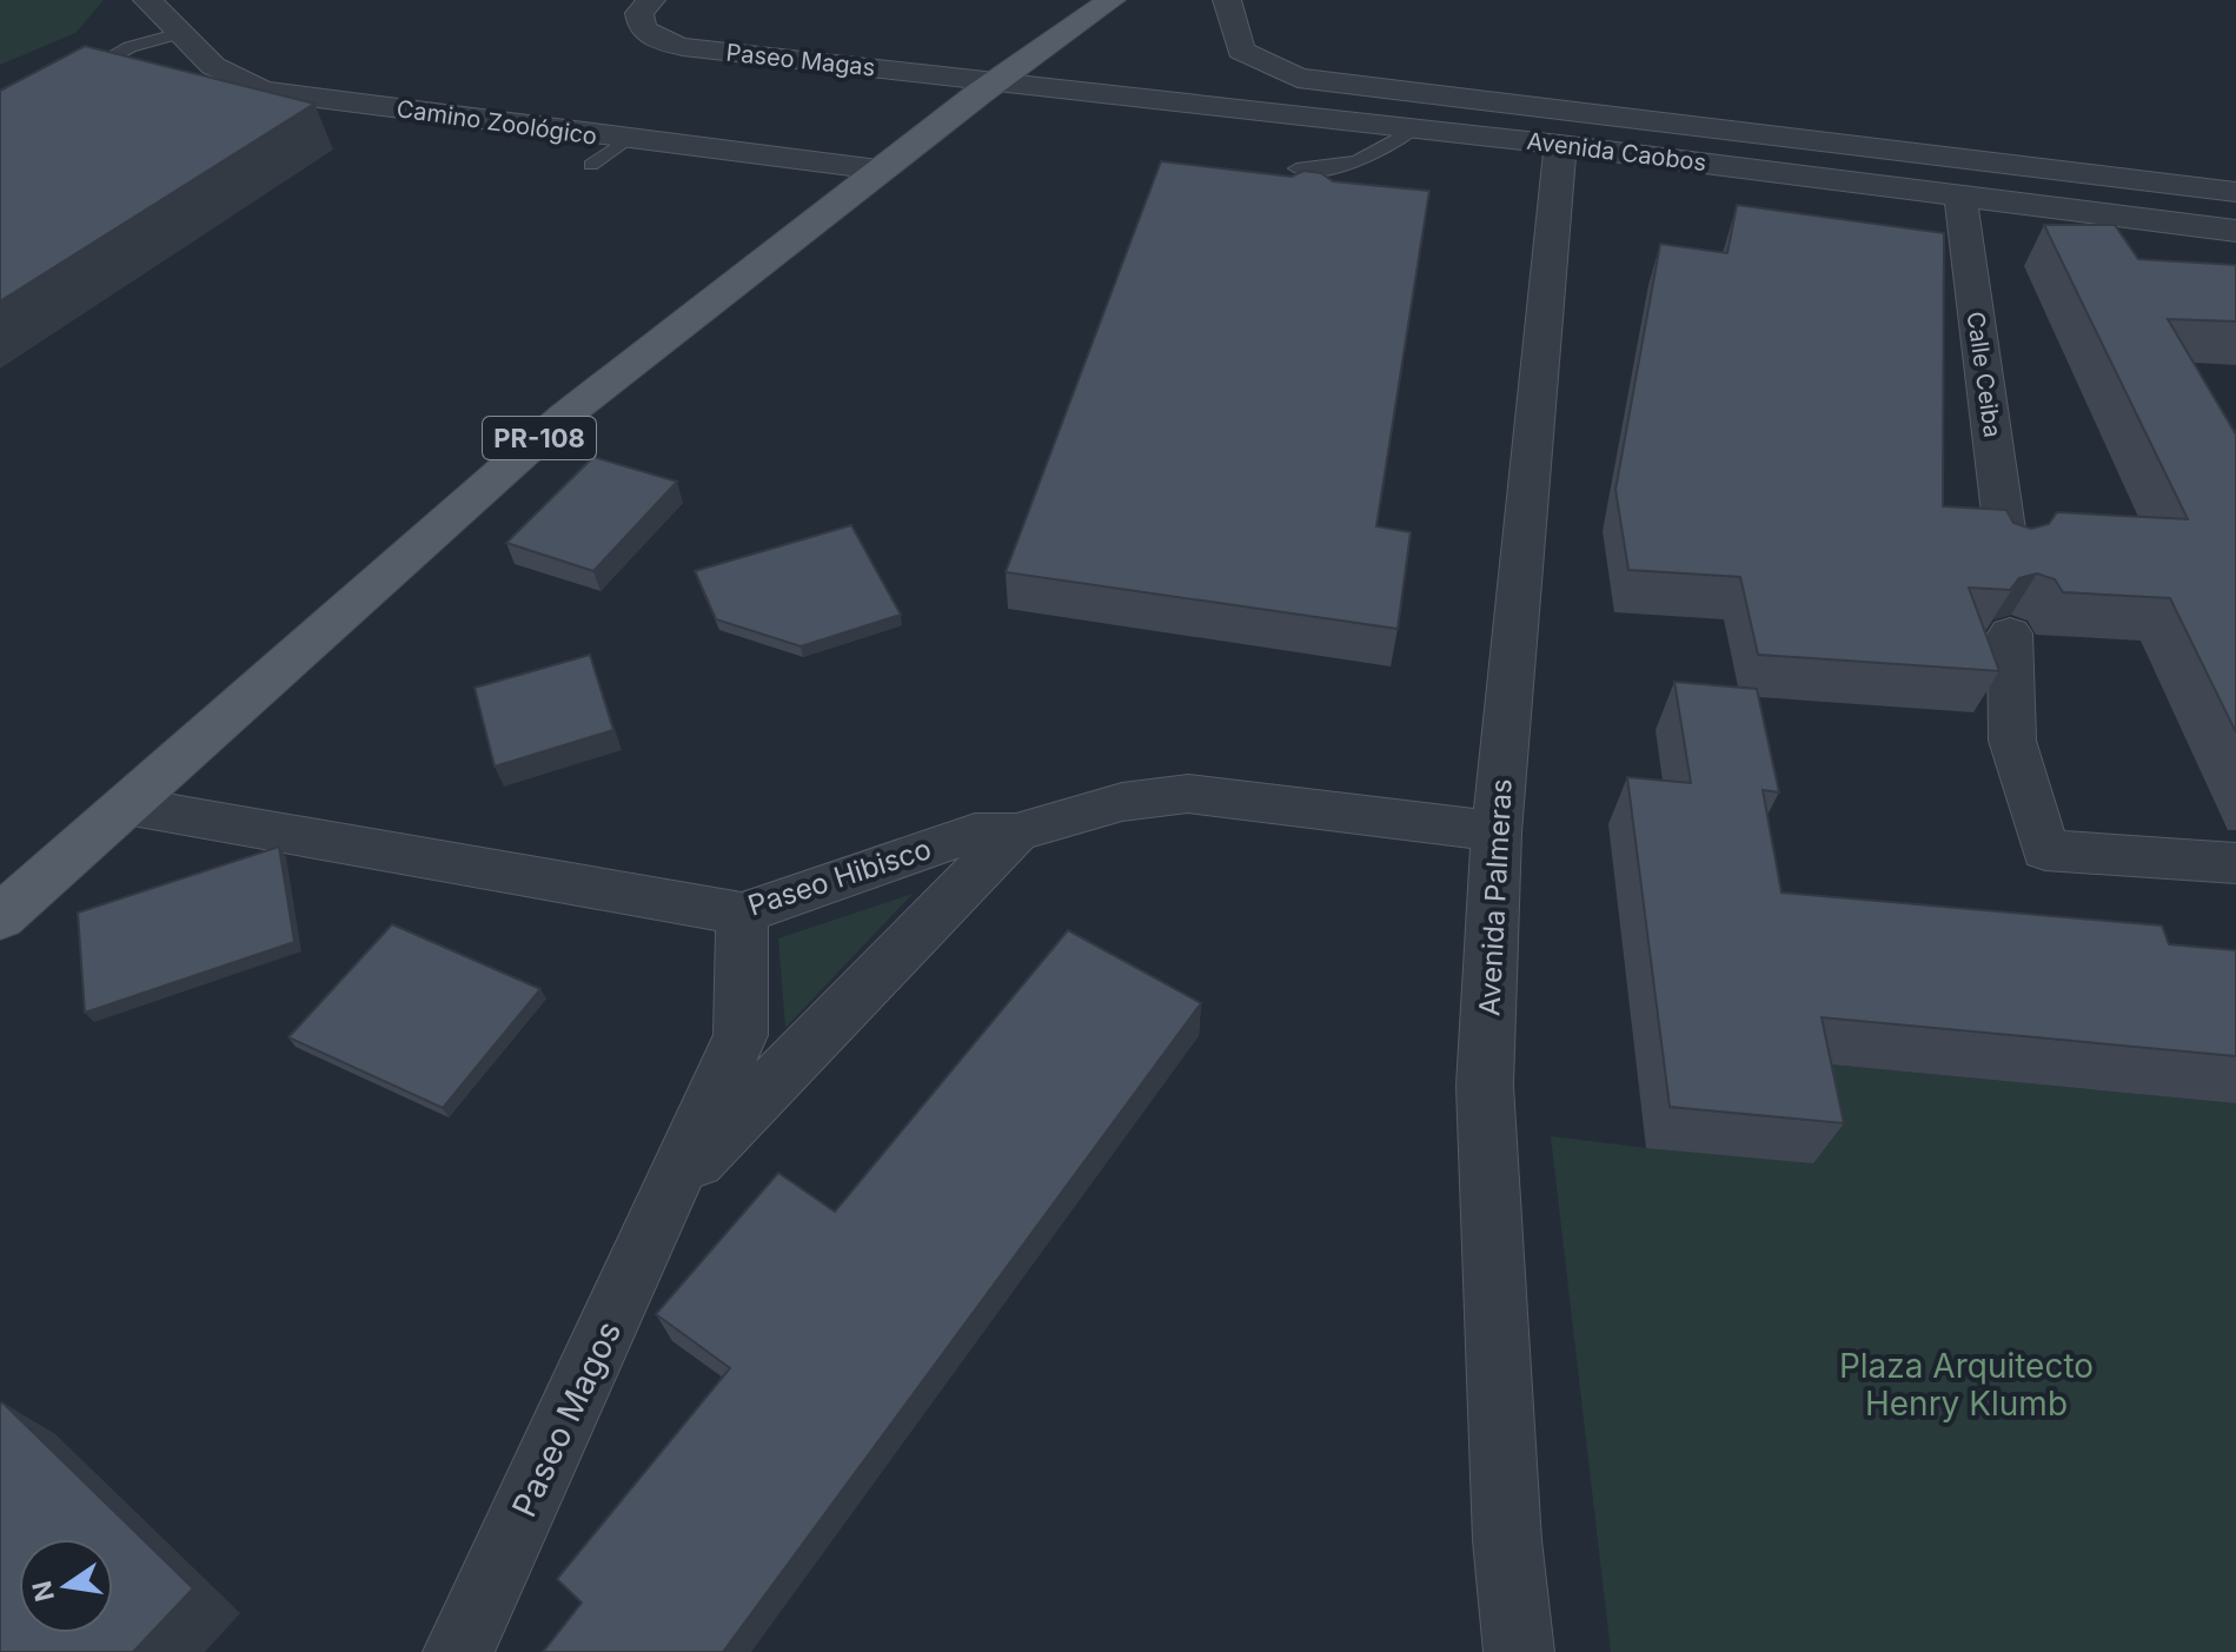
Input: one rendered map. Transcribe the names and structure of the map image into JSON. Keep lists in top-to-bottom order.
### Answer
{
  "streets": {
    "main road": ["PR-108"],
    "street": [
      "Paseo Magas",
      "Camino Zoológico",
      "Avenida Caobos",
      "Calle Ceiba",
      "Paseo Hibisco",
      "Avenida Palmeras",
      "Paseo Magos"
    ]
  },
  "crossings": [
    ["Paseo Magas", "Avenida Caobos"],
    ["Paseo Magas", "PR-108"],
    ["Camino Zoológico", "PR-108"],
    ["Avenida Caobos", "Calle Ceiba"],
    ["Avenida Caobos", "PR-108"],
    ["Avenida Caobos", "Avenida Palmeras"],
    ["PR-108", "Paseo Hibisco"],
    ["Paseo Hibisco", "Avenida Palmeras"],
    ["Paseo Hibisco", "Paseo Magos"]
  ],
  "parks": ["Plaza Arquitecto Henry Klumb"],
  "north": "left"
}
